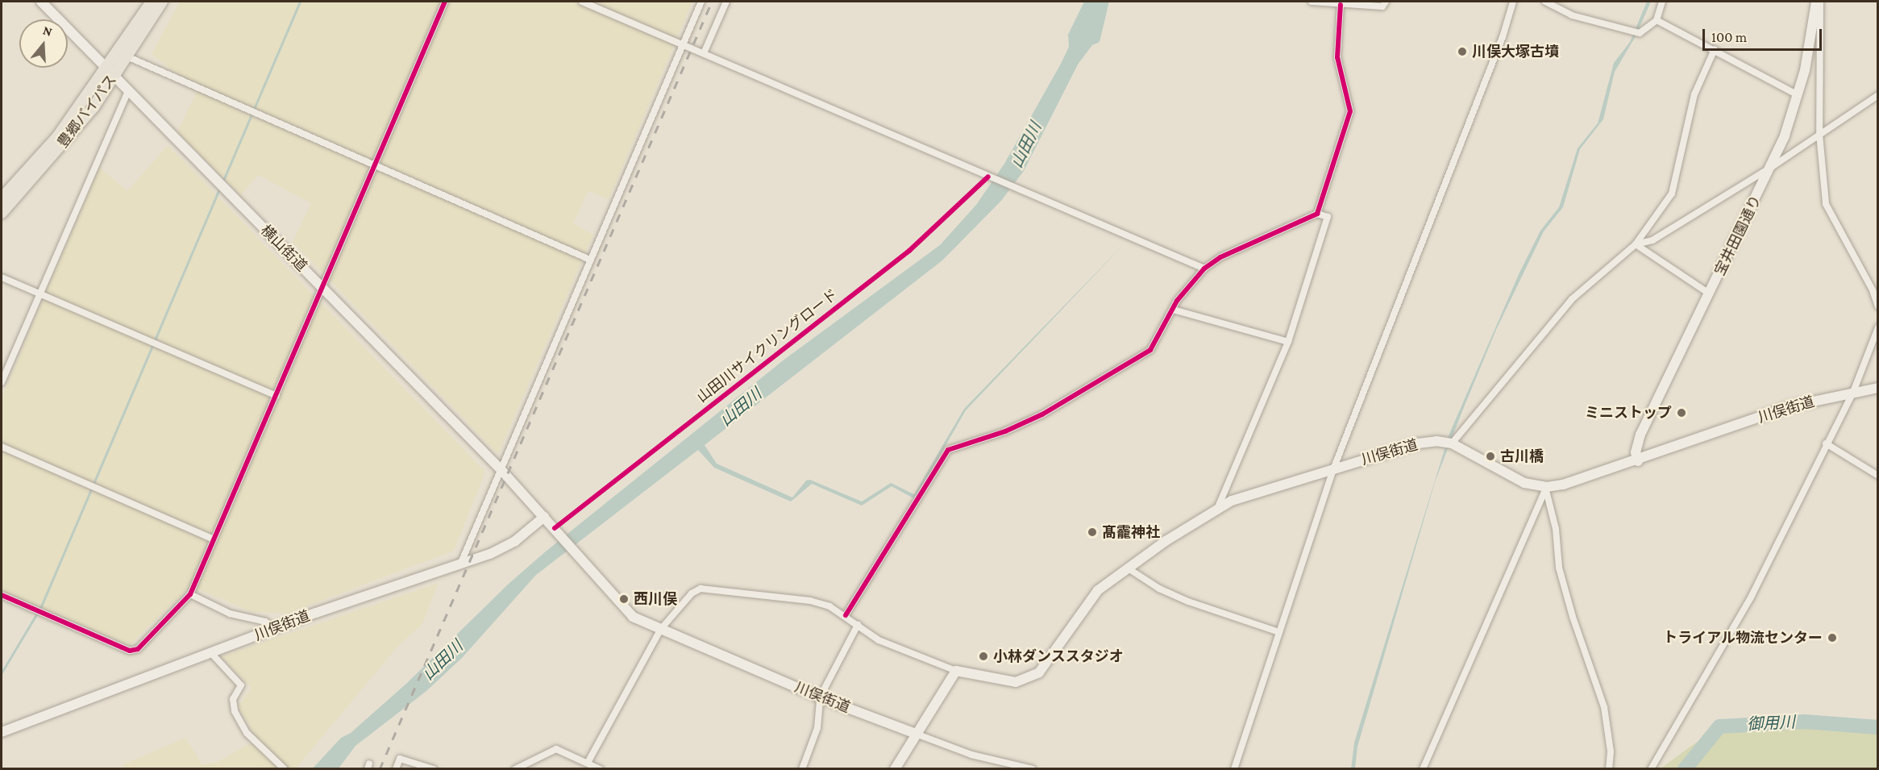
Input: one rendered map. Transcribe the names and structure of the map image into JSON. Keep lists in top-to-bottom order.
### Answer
{
  "streets": {
    "main road": [
      "豊郷バイパス",
      "宝井田園通り",
      "横山街道",
      "川俣街道"
    ],
    "cycle path": ["山田川サイクリングロード"]
  },
  "crossings": [
    ["豊郷バイパス", "横山街道"],
    ["宝井田園通り", "川俣街道"],
    ["横山街道", "川俣街道"]
  ],
  "water": ["山田川", "御用川"],
  "places": [
    "川俣大塚古墳",
    "ミニストップ",
    "古川橋",
    "髙靇神社",
    "西川俣",
    "トライアル物流センター",
    "小林ダンススタジオ"
  ],
  "scale_bar": "100 m",
  "north": "top"
}
